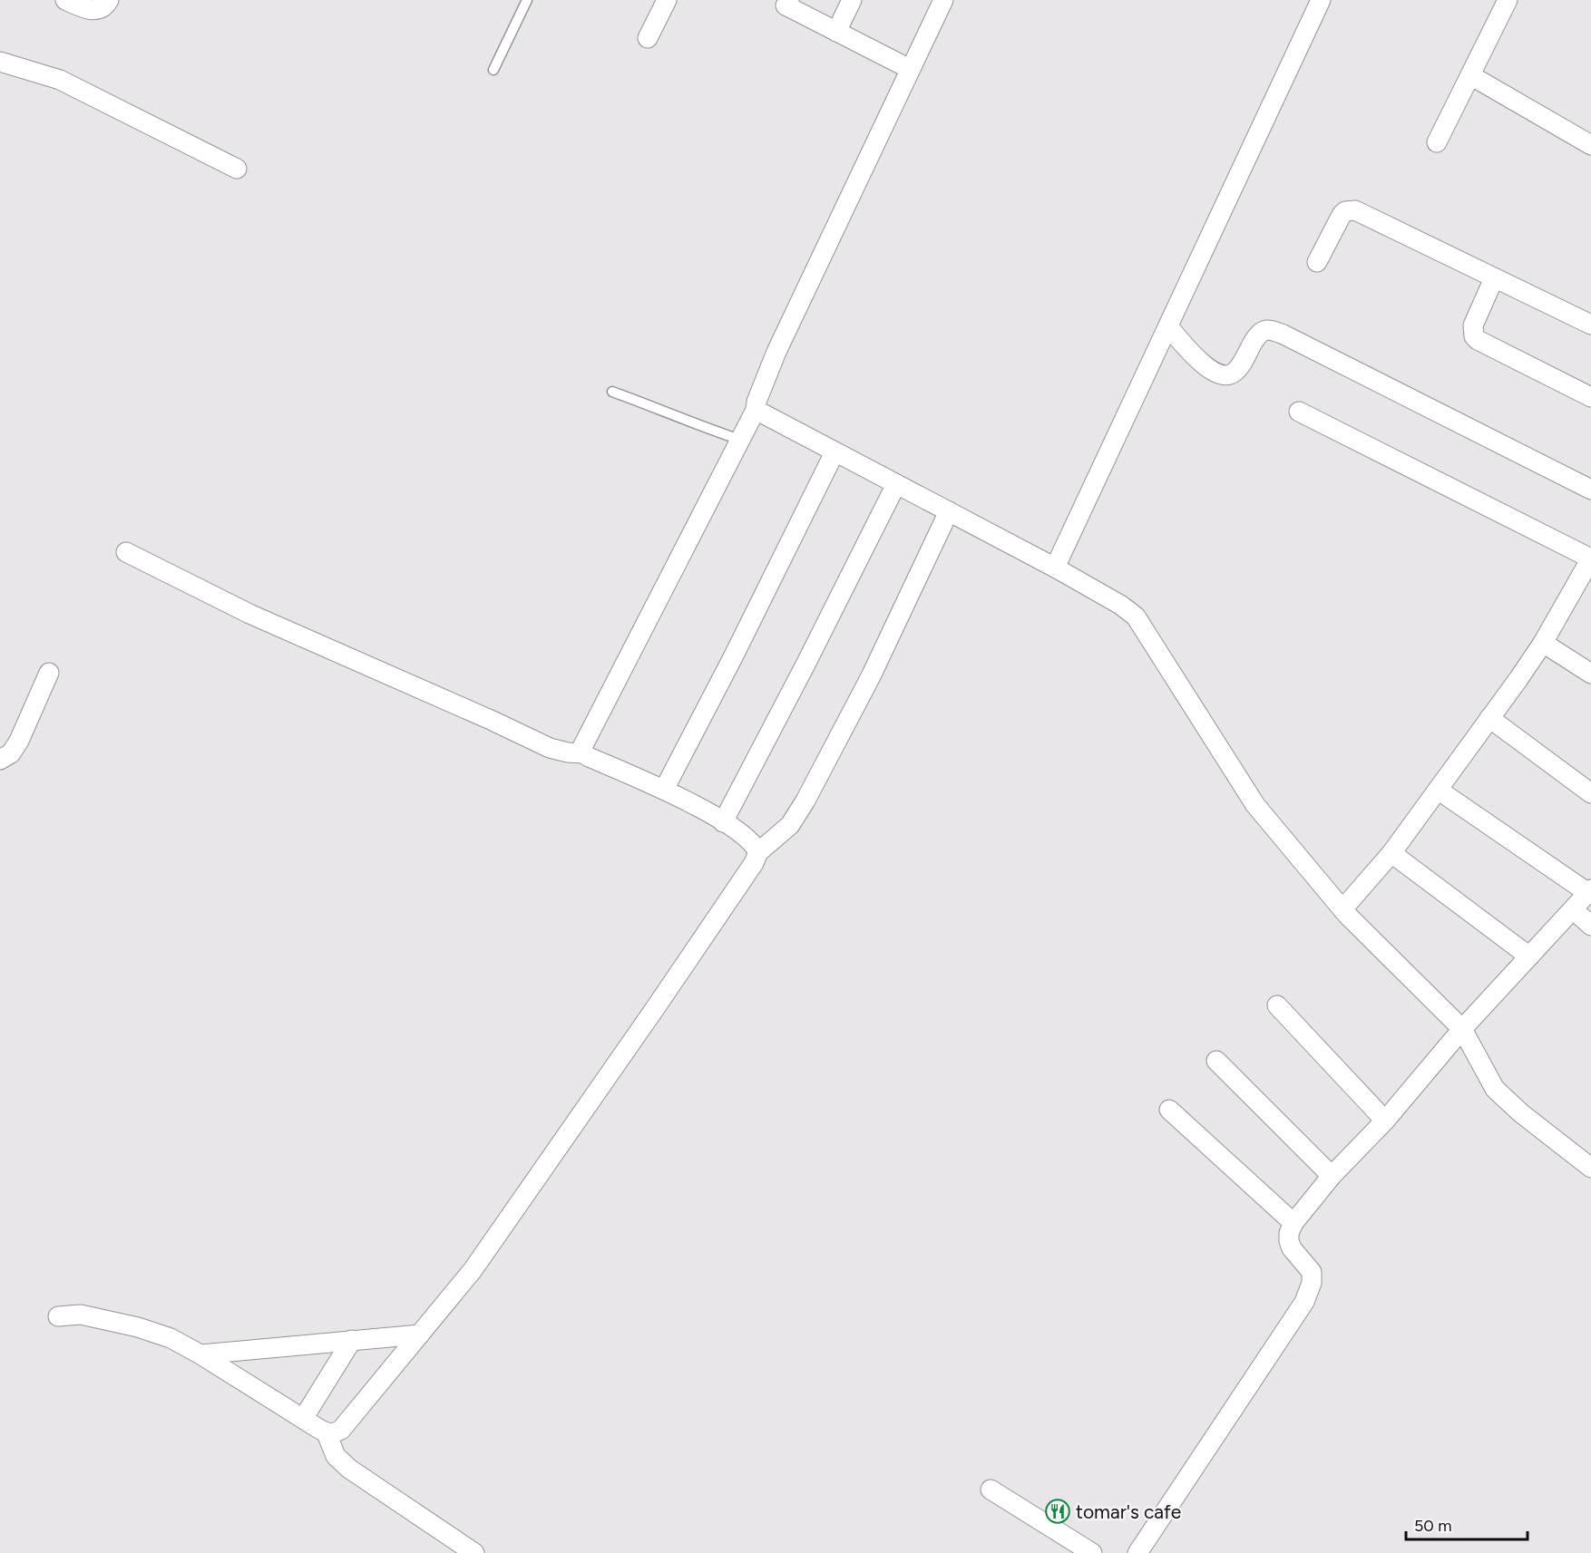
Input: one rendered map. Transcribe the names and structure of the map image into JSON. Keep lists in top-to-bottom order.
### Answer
{
  "places": {
    "restaurant": ["tomar's cafe"]
  },
  "scale_bar": "50 m"
}
